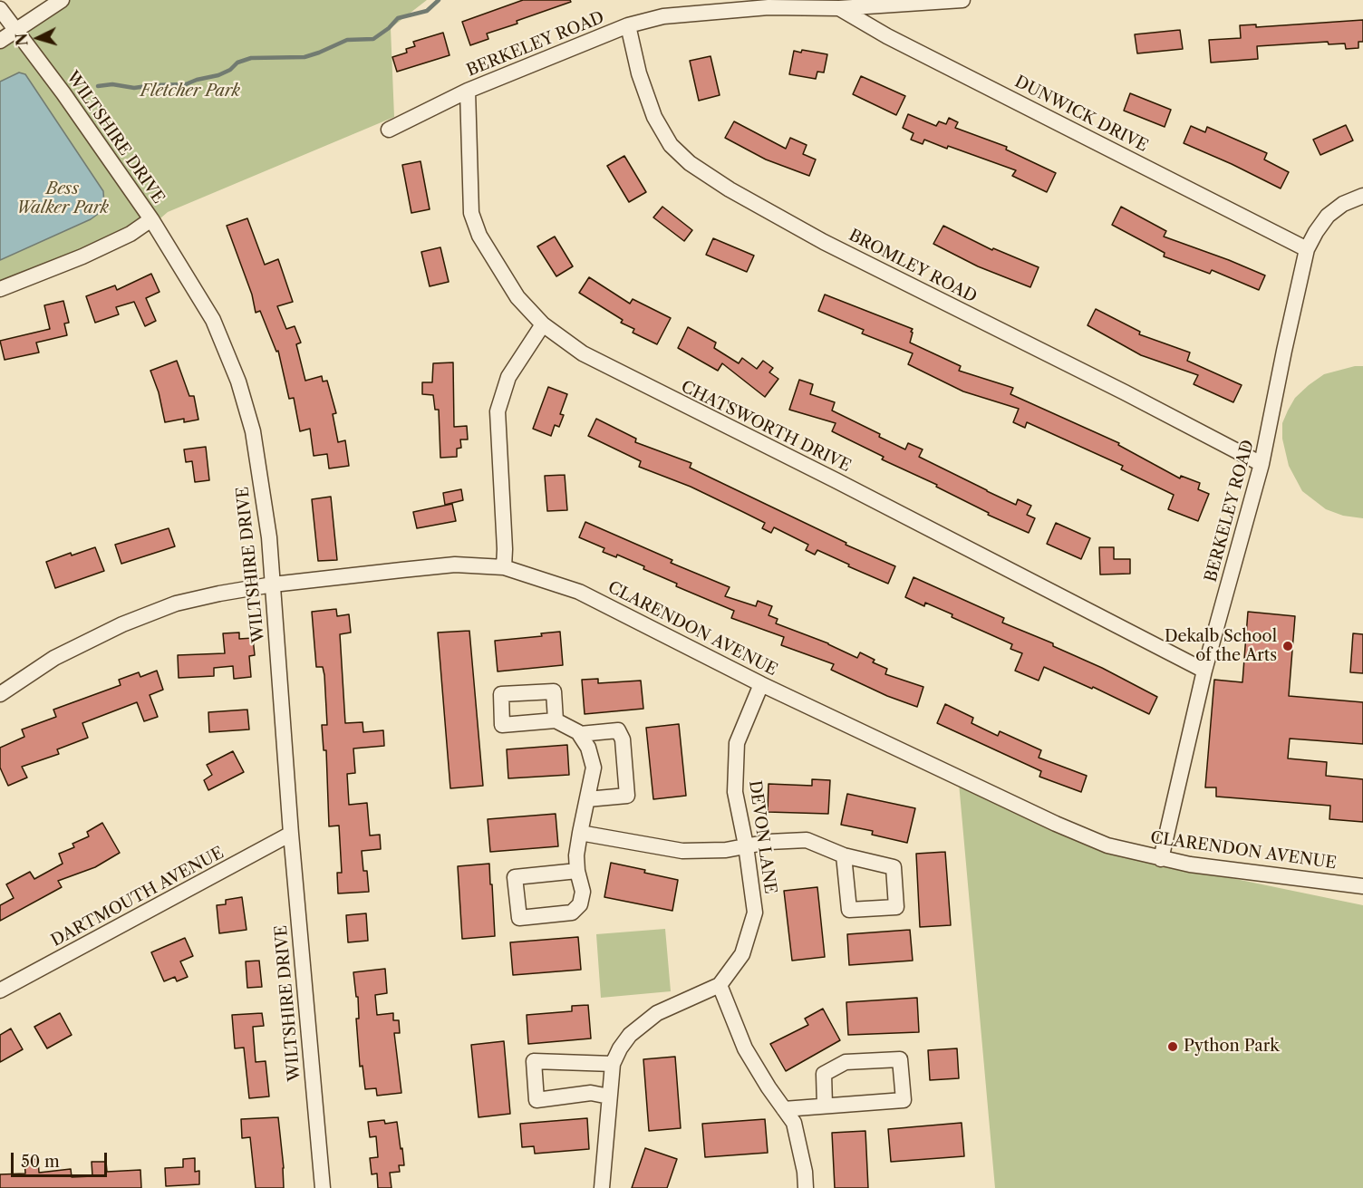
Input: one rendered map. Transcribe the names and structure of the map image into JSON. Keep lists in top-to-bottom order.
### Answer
{
  "streets": {
    "street": [
      "BERKELEY ROAD",
      "DUNWICK DRIVE",
      "WILTSHIRE DRIVE",
      "BROMLEY ROAD",
      "CHATSWORTH DRIVE",
      "CLARENDON AVENUE",
      "DEVON LANE",
      "DARTMOUTH AVENUE"
    ]
  },
  "crossings": [
    ["BERKELEY ROAD", "DUNWICK DRIVE"],
    ["BERKELEY ROAD", "BROMLEY ROAD"],
    ["BERKELEY ROAD", "CHATSWORTH DRIVE"],
    ["BERKELEY ROAD", "CLARENDON AVENUE"],
    ["WILTSHIRE DRIVE", "CLARENDON AVENUE"],
    ["WILTSHIRE DRIVE", "DARTMOUTH AVENUE"],
    ["CLARENDON AVENUE", "DEVON LANE"]
  ],
  "parks": ["Fletcher Park", "Bess Walker Park"],
  "places": ["Dekalb School of the Arts", "Python Park"],
  "scale_bar": "50 m",
  "north": "left"
}
